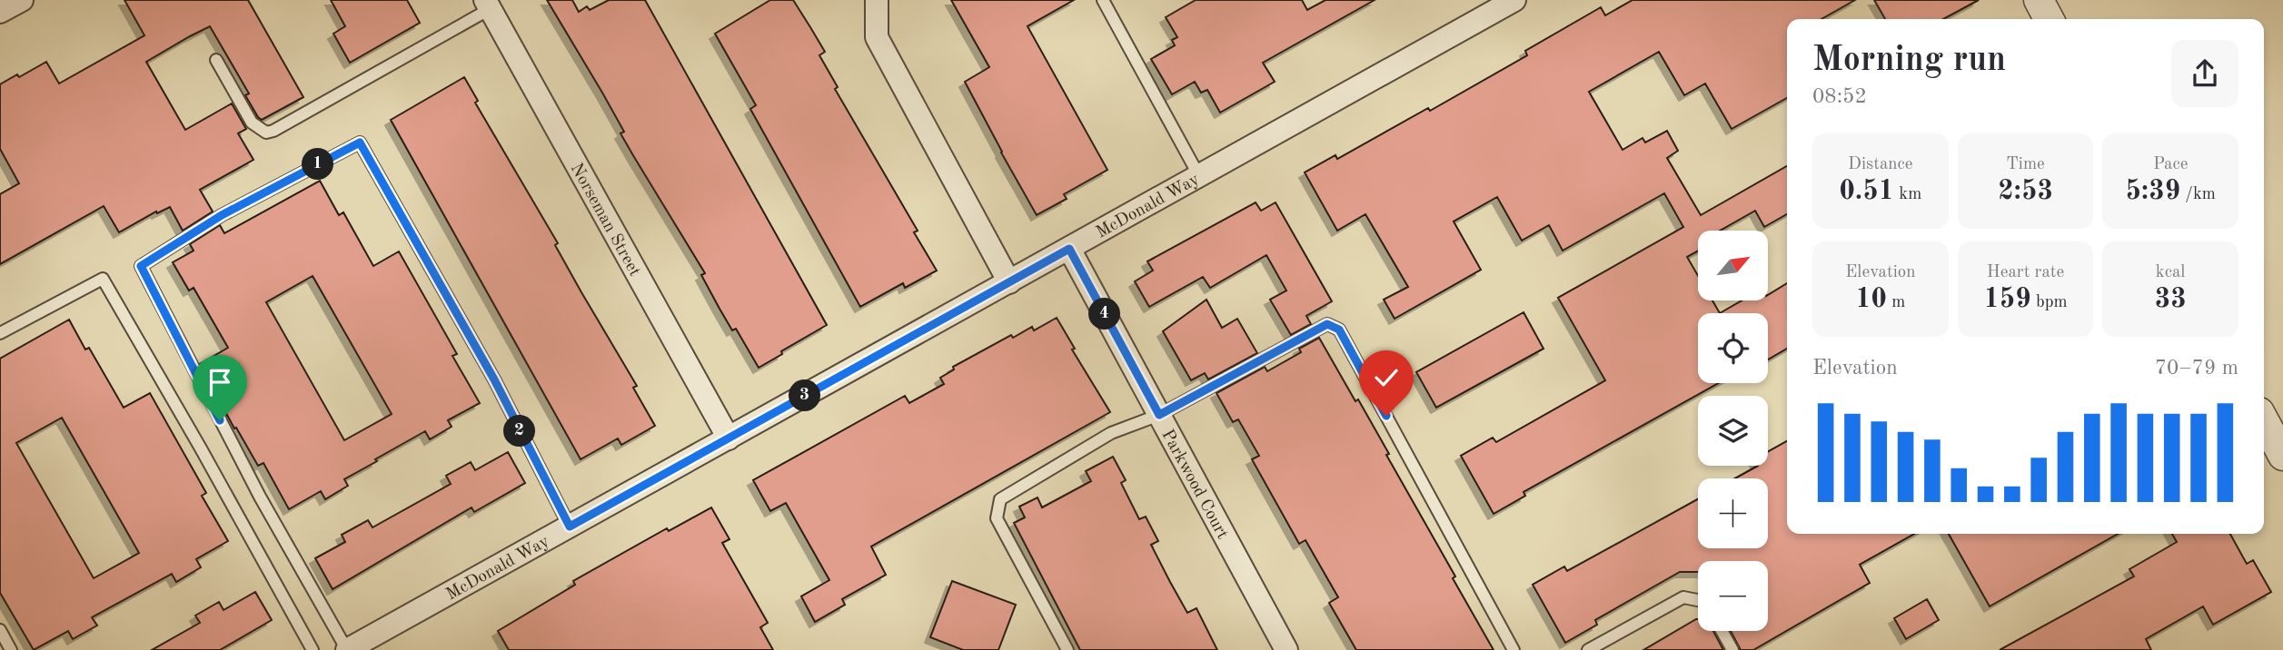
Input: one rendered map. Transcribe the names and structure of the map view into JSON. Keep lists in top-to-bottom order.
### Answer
{
  "streets": {
    "street": ["McDonald Way", "Norseman Street", "Parkwood Court"]
  },
  "crossings": [
    ["McDonald Way", "Norseman Street"],
    ["McDonald Way", "Parkwood Court"]
  ],
  "north": "top right",
  "page": {
    "heading": ["Morning run", "08:52"],
    "stats": [
      ["Distance", "0.51 km"],
      ["Time", "2:53"],
      ["Pace", "5:39 /km"],
      ["Elevation", "10 m"],
      ["Heart rate", "159 bpm"],
      ["kcal", "33"]
    ],
    "pins": [
      "1",
      "4",
      "3",
      "2"
    ],
    "map_buttons": ["+", "−"],
    "chart": ["Elevation", "70–79 m"]
  }
}
